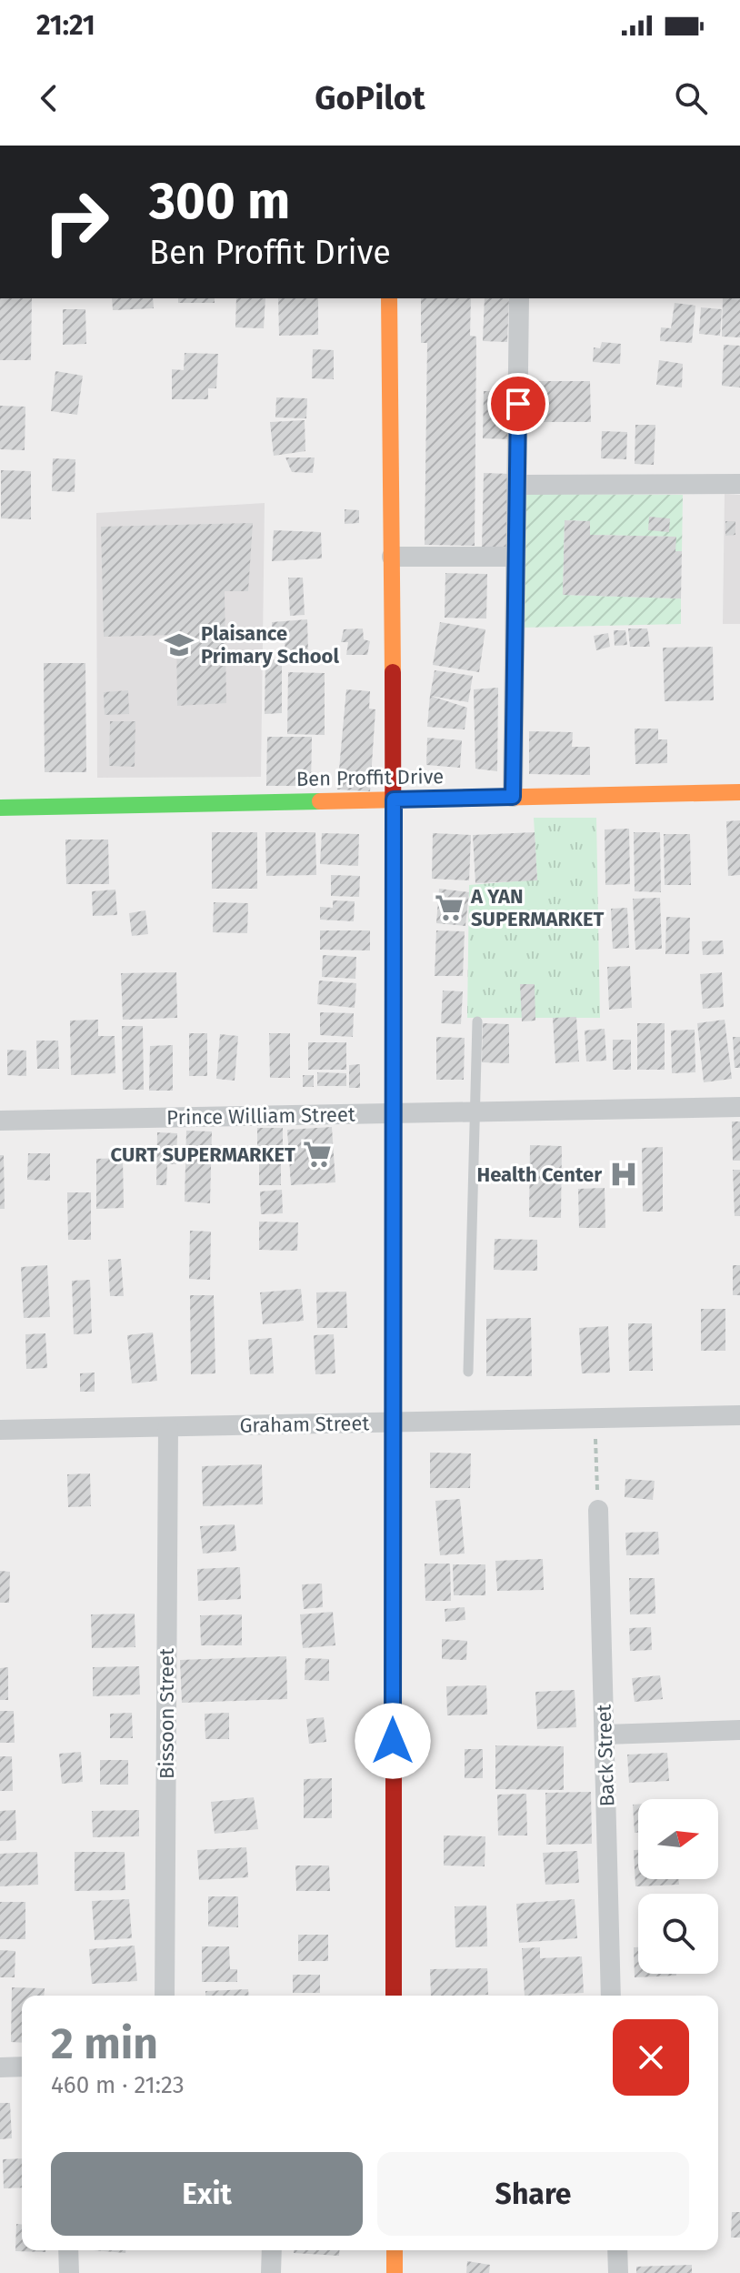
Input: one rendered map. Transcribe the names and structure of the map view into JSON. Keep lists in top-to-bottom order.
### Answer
{
  "streets": {
    "main road": ["Ben Proffit Drive"],
    "street": [
      "Prince William Street",
      "Graham Street",
      "Bissoon Street",
      "Back Street"
    ]
  },
  "crossings": [
    ["Graham Street", "Bissoon Street"]
  ],
  "places": {
    "school or university": ["Plaisance Primary School"],
    "supermarket": ["A YAN SUPERMARKET", "CURT SUPERMARKET"],
    "hospital": ["Health Center"]
  },
  "north": "right",
  "page": {
    "status": "21:21",
    "header": "GoPilot",
    "turn": ["300 m", "Ben Proffit Drive"],
    "heading": ["2 min", "460 m · 21:23"],
    "buttons": ["Exit", "Share"]
  }
}
